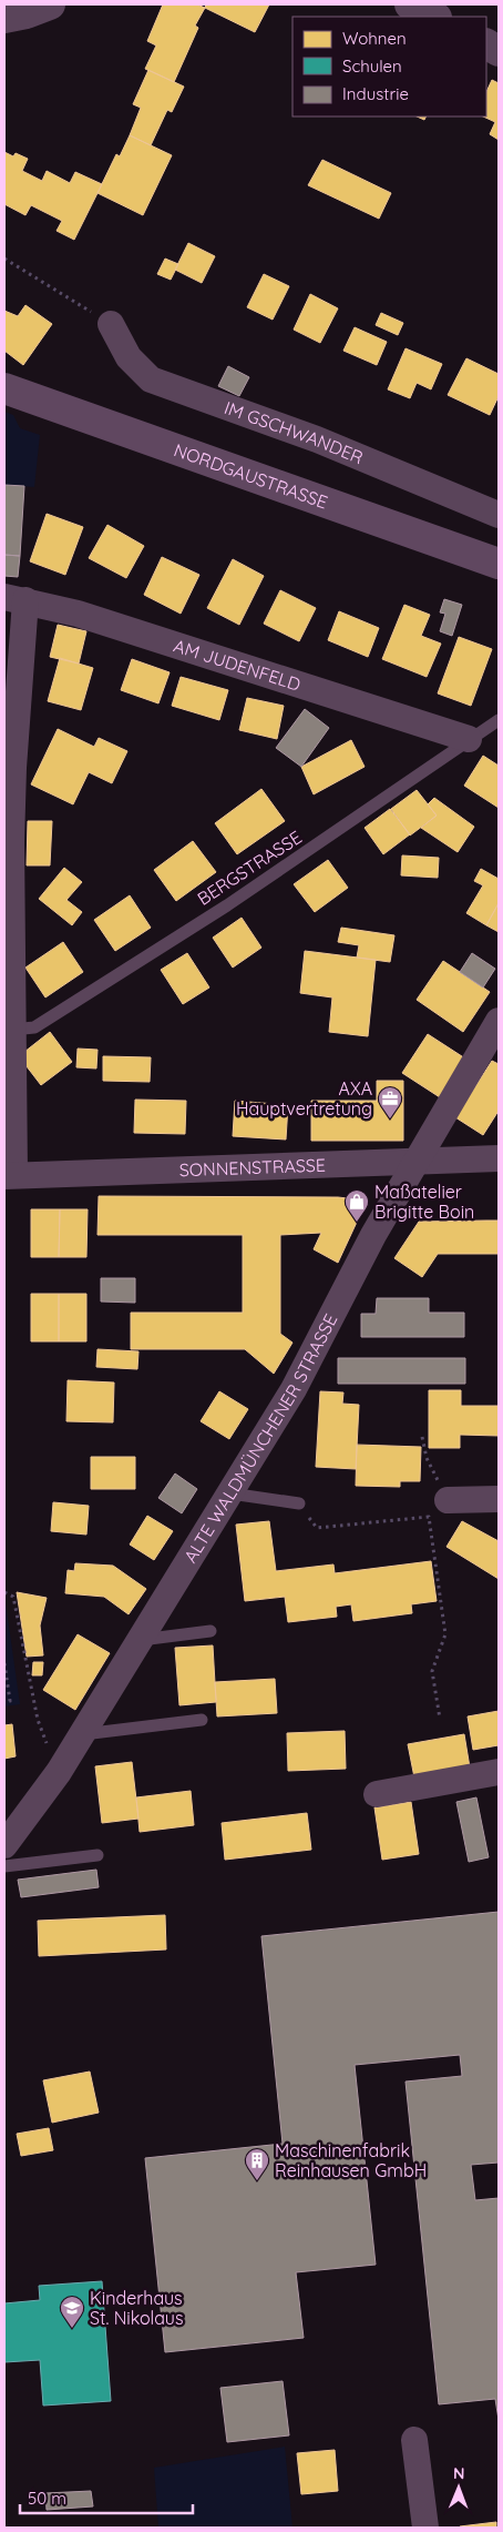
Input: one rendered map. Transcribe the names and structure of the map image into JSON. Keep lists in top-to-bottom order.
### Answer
{
  "streets": {
    "main road": ["NORDGAUSTRASSE"],
    "street": [
      "IM GSCHWANDER",
      "AM JUDENFELD",
      "SONNENSTRASSE",
      "ALTE WALDMÜNCHENER STRASSE"
    ],
    "lane": ["BERGSTRASSE"]
  },
  "crossings": [
    ["AM JUDENFELD", "BERGSTRASSE"],
    ["SONNENSTRASSE", "ALTE WALDMÜNCHENER STRASSE"]
  ],
  "places": {
    "office": ["AXA Hauptvertretung"],
    "shop": ["Maßatelier Brigitte Boin"],
    "building": ["Maschinenfabrik Reinhausen GmbH"],
    "school or university": ["Kinderhaus St. Nikolaus"]
  },
  "legend": ["Wohnen", "Schulen", "Industrie"],
  "scale_bar": "50 m",
  "north": "top"
}
